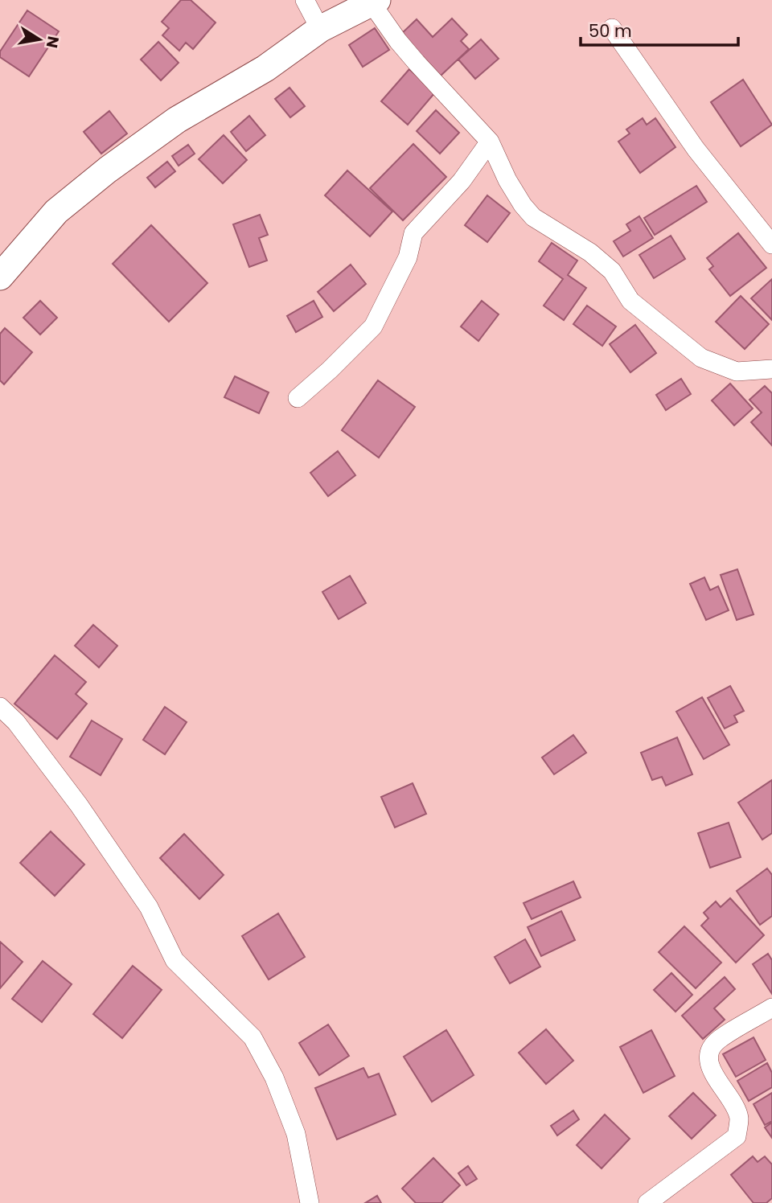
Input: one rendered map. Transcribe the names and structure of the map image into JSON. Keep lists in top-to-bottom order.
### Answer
{
  "scale_bar": "50 m",
  "north": "right"
}
